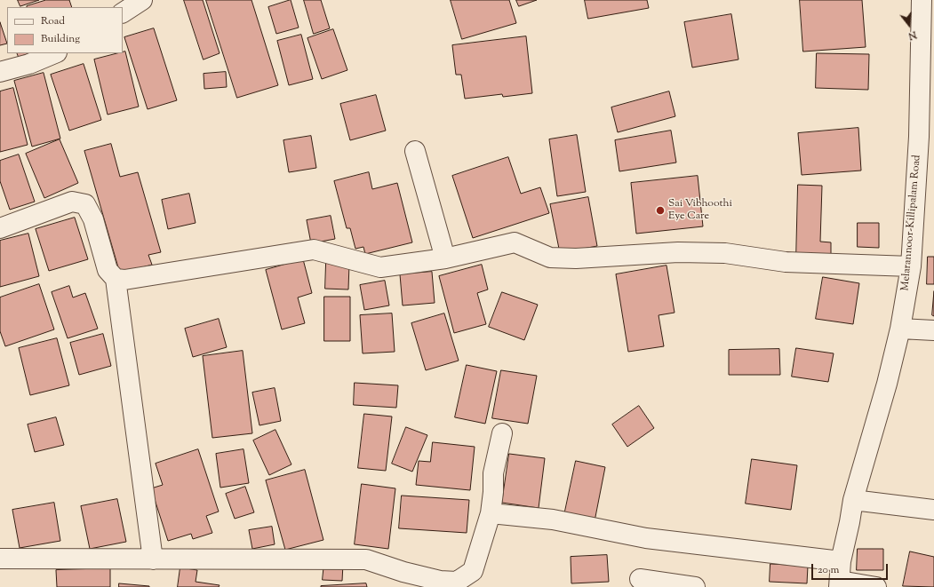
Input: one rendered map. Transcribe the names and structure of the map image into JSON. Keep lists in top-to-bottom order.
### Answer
{
  "streets": {
    "street": ["Melarannoor-Killipalam Road"]
  },
  "places": ["Sai Vibhoothi Eye Care"],
  "legend": ["Road", "Building"],
  "scale_bar": "20 m",
  "north": "bottom"
}
